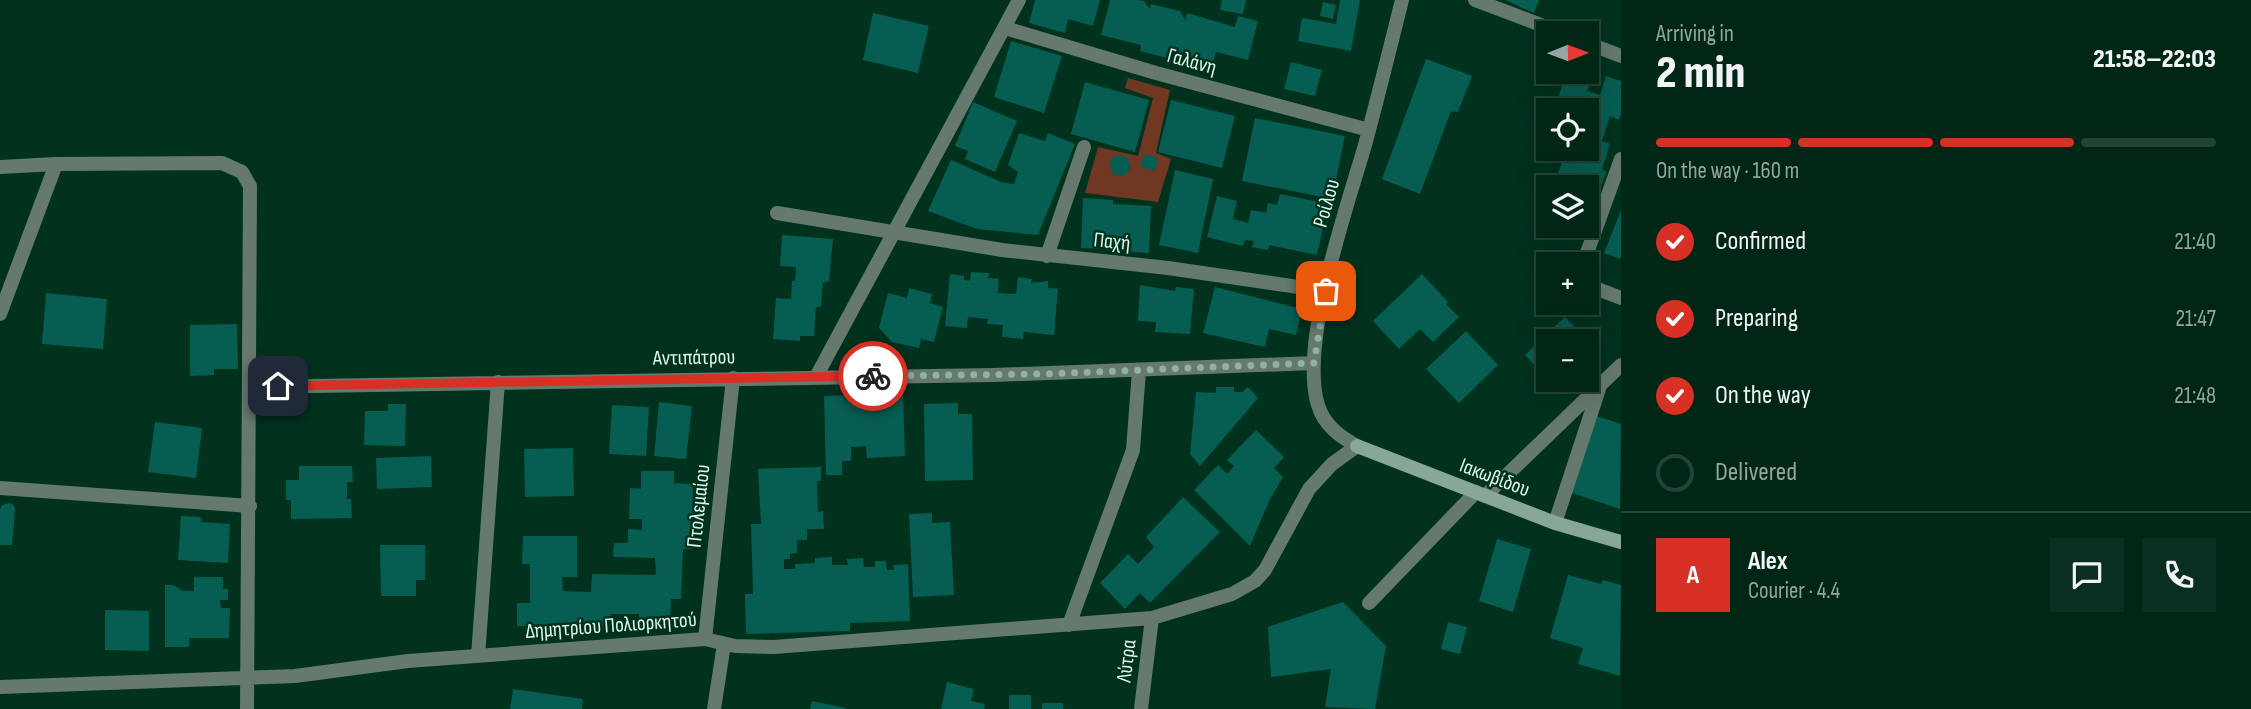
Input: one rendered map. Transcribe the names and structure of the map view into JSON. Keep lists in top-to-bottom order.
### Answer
{
  "streets": {
    "street": [
      "Γαλάνη",
      "Ροίλου",
      "Παχή",
      "Αντιπάτρου",
      "Ιακωβίδου",
      "Πτολεμαίου",
      "Δημητρίου Πολιορκητού",
      "Λύτρα"
    ]
  },
  "crossings": [
    ["Γαλάνη", "Ροίλου"],
    ["Ροίλου", "Παχή"],
    ["Ροίλου", "Αντιπάτρου"],
    ["Ροίλου", "Ιακωβίδου"],
    ["Ροίλου", "Δημητρίου Πολιορκητού"],
    ["Αντιπάτρου", "Πτολεμαίου"],
    ["Ιακωβίδου", "Δημητρίου Πολιορκητού"],
    ["Πτολεμαίου", "Δημητρίου Πολιορκητού"],
    ["Δημητρίου Πολιορκητού", "Λύτρα"]
  ],
  "north": "right",
  "page": {
    "heading": ["2 min", "Arriving in", "21:58–22:03"],
    "panel": ["Alex", "Courier · 4.4"],
    "map_buttons": ["+", "−"],
    "bar": "On the way · 160 m",
    "list": [
      ["Confirmed", "21:40"],
      ["Preparing", "21:47"],
      ["On the way", "21:48"],
      "Delivered"
    ],
    "round": "A"
  }
}
